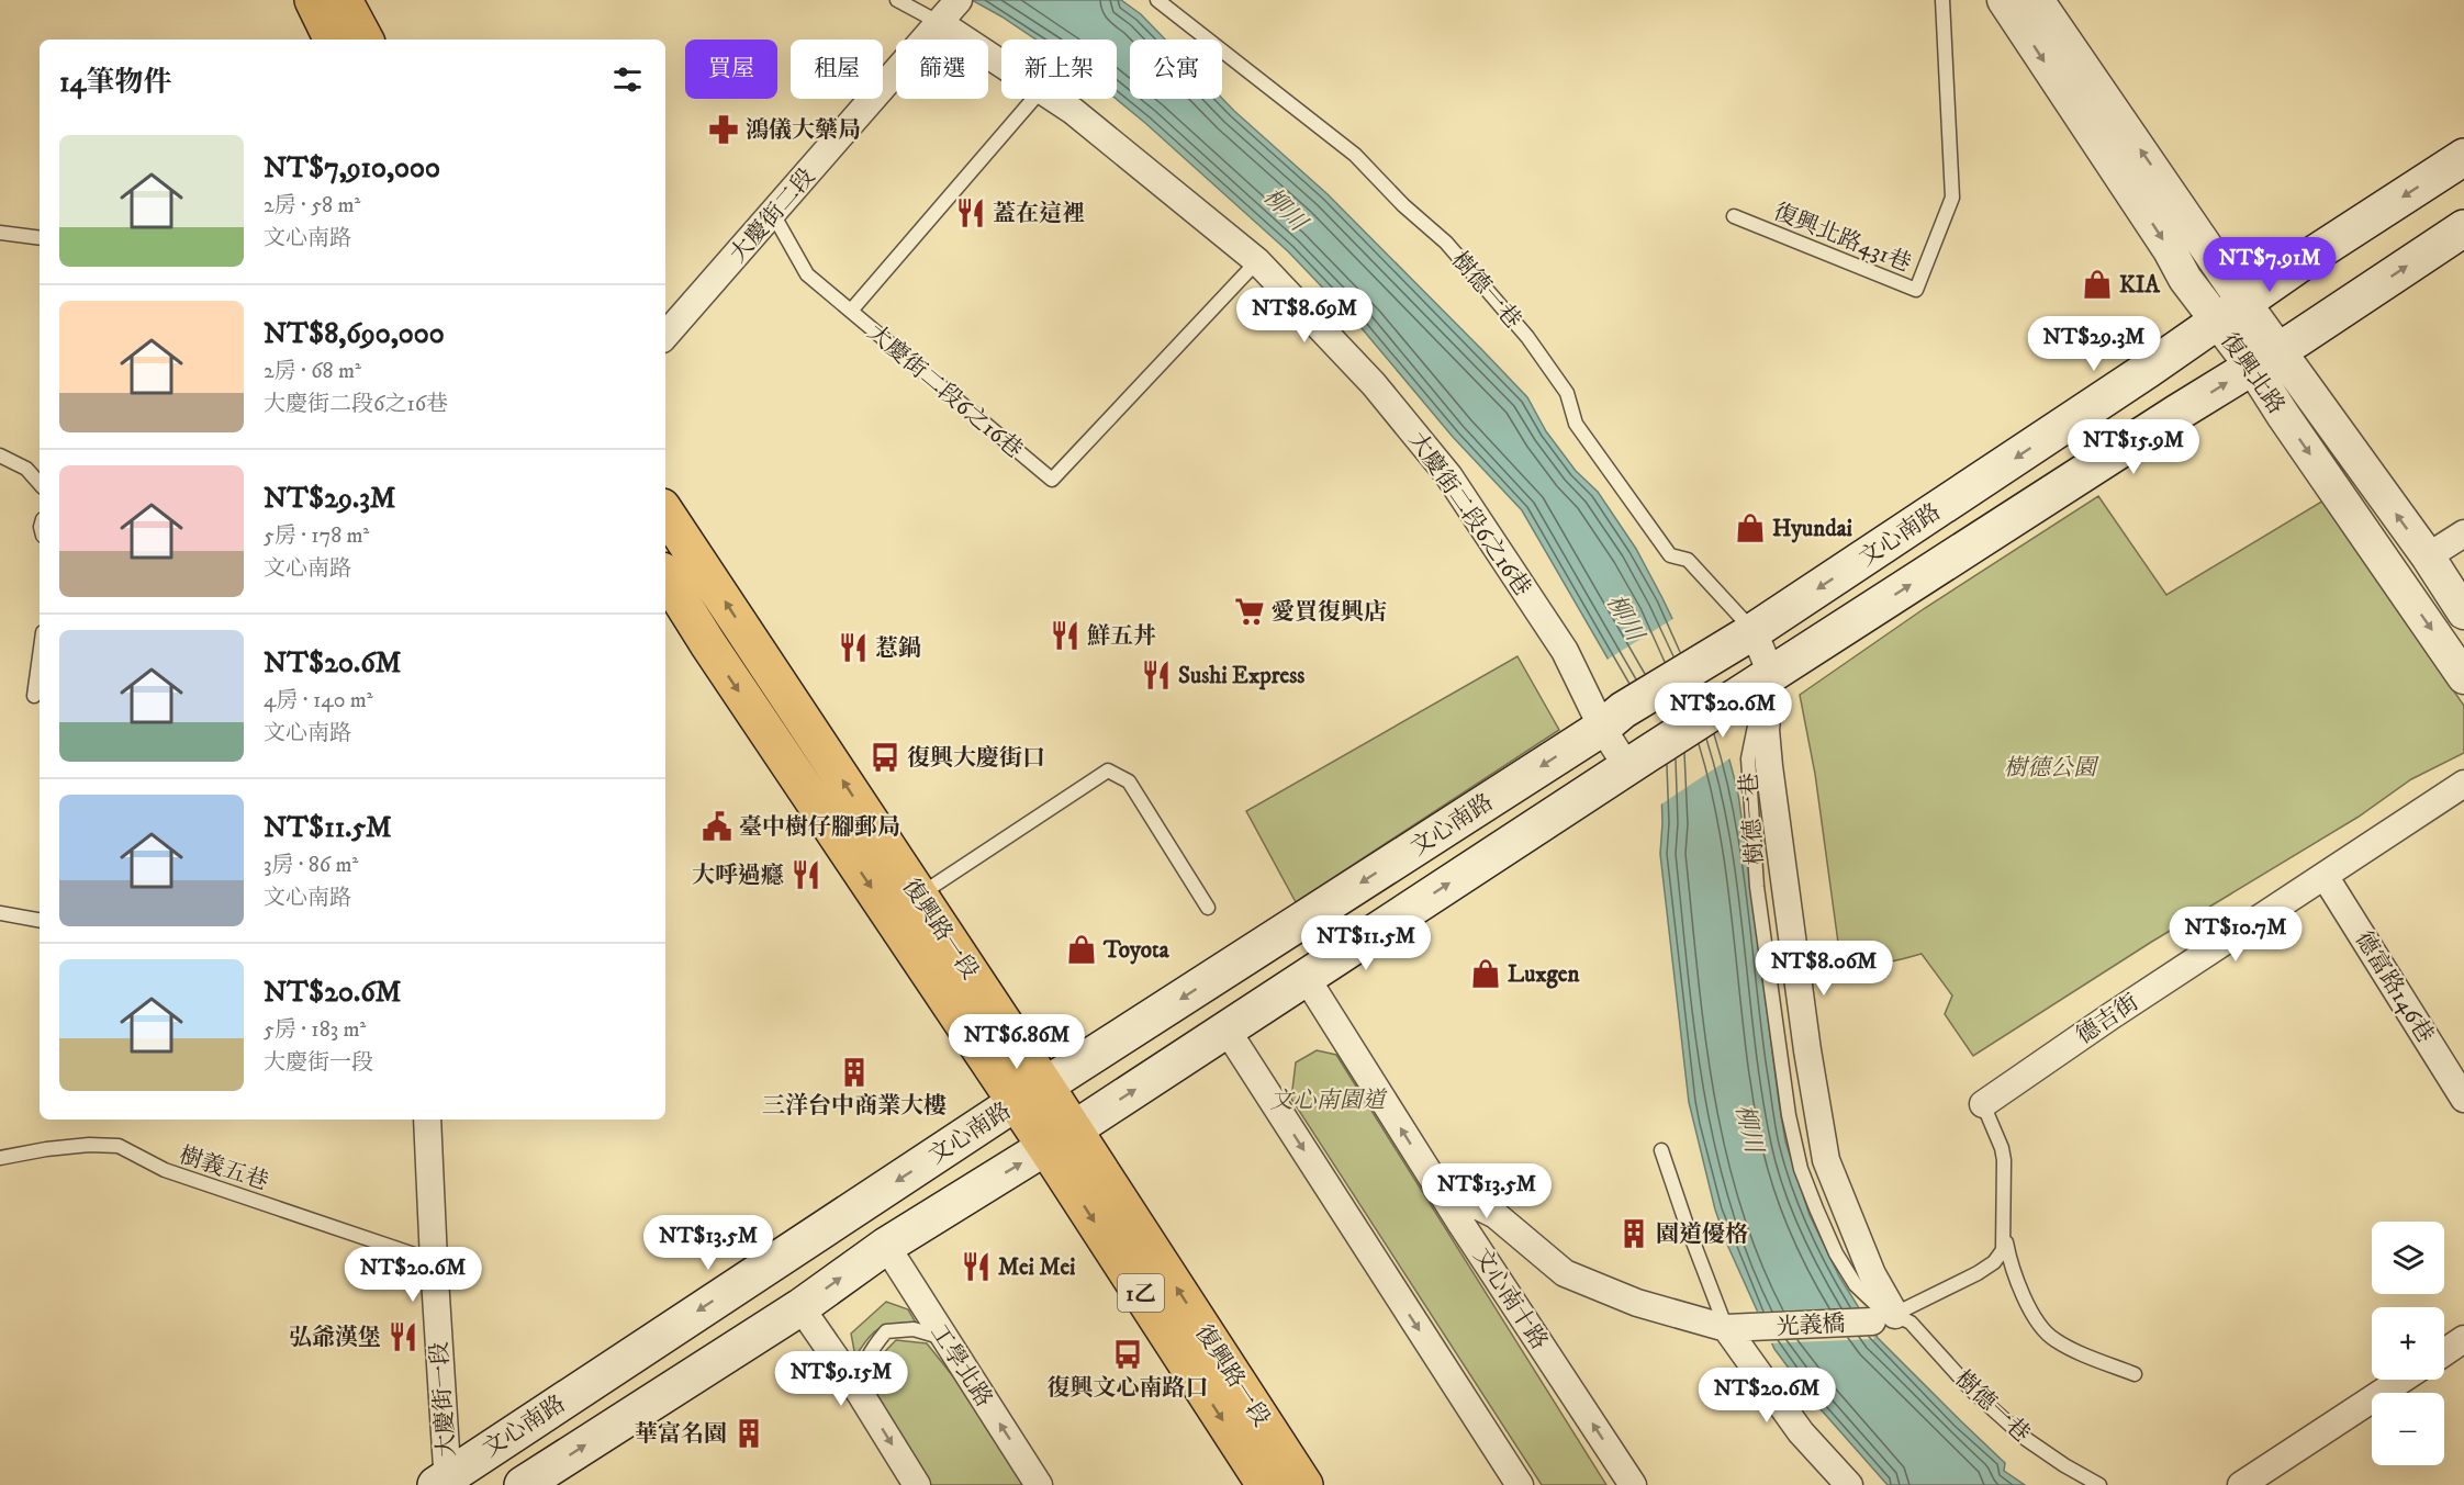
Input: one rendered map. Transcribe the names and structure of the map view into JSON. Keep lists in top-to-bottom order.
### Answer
{
  "streets": {
    "main road": ["文心南路", "復興路一段", "1乙"],
    "street": [
      "大慶街二段",
      "樹德一巷",
      "復興北路",
      "大慶街二段6之16巷",
      "德富路146巷",
      "德吉街",
      "文心南十路",
      "光義橋",
      "工學北路",
      "大慶街一段"
    ],
    "lane": ["復興北路431巷", "樹義五巷"]
  },
  "crossings": [
    ["大慶街二段", "大慶街二段6之16巷"],
    ["樹德一巷", "文心南路"],
    ["樹德一巷", "光義橋"],
    ["復興北路", "文心南路"],
    ["大慶街二段6之16巷", "文心南路"],
    ["文心南路", "復興路一段"],
    ["文心南路", "文心南十路"],
    ["文心南路", "工學北路"],
    ["文心南路", "大慶街一段"],
    ["德富路146巷", "德吉街"],
    ["樹義五巷", "大慶街一段"],
    ["文心南十路", "光義橋"]
  ],
  "water": ["柳川"],
  "parks": ["樹德公園", "文心南園道"],
  "places": {
    "pharmacy": ["鴻儀大藥局"],
    "restaurant": [
      "蓋在這裡",
      "鮮五丼",
      "惹鍋",
      "Sushi Express",
      "大呼過癮",
      "Mei Mei",
      "弘爺漢堡"
    ],
    "shop": [
      "KIA",
      "Hyundai",
      "Toyota",
      "Luxgen"
    ],
    "supermarket": ["愛買復興店"],
    "bus stop": ["復興大慶街口", "復興文心南路口"],
    "public building": ["臺中樹仔腳郵局"],
    "building": ["三洋台中商業大樓", "園道優格", "華富名園"]
  },
  "page": {
    "chip": [
      "買屋",
      "租屋",
      "篩選",
      "新上架",
      "公寓"
    ],
    "heading": "14筆物件",
    "list": [
      {
        "name": "NT$7,910,000",
        "note": "2房 · 58 m² · 文心南路"
      },
      {
        "name": "NT$8,690,000",
        "note": "2房 · 68 m² · 大慶街二段6之16巷"
      },
      {
        "name": "NT$29.3M",
        "note": "5房 · 178 m² · 文心南路"
      },
      {
        "name": "NT$20.6M",
        "note": "4房 · 140 m² · 文心南路"
      },
      {
        "name": "NT$11.5M",
        "note": "3房 · 86 m² · 文心南路"
      },
      {
        "name": "NT$20.6M",
        "note": "5房 · 183 m² · 大慶街一段"
      }
    ],
    "price": [
      "NT$7.91M",
      "NT$8.69M",
      "NT$29.3M",
      "NT$15.9M",
      "NT$20.6M",
      "NT$10.7M",
      "NT$11.5M",
      "NT$8.06M",
      "NT$6.86M",
      "NT$13.5M",
      "NT$13.5M",
      "NT$20.6M",
      "NT$9.15M",
      "NT$20.6M"
    ],
    "map_buttons": ["+", "−"]
  }
}
